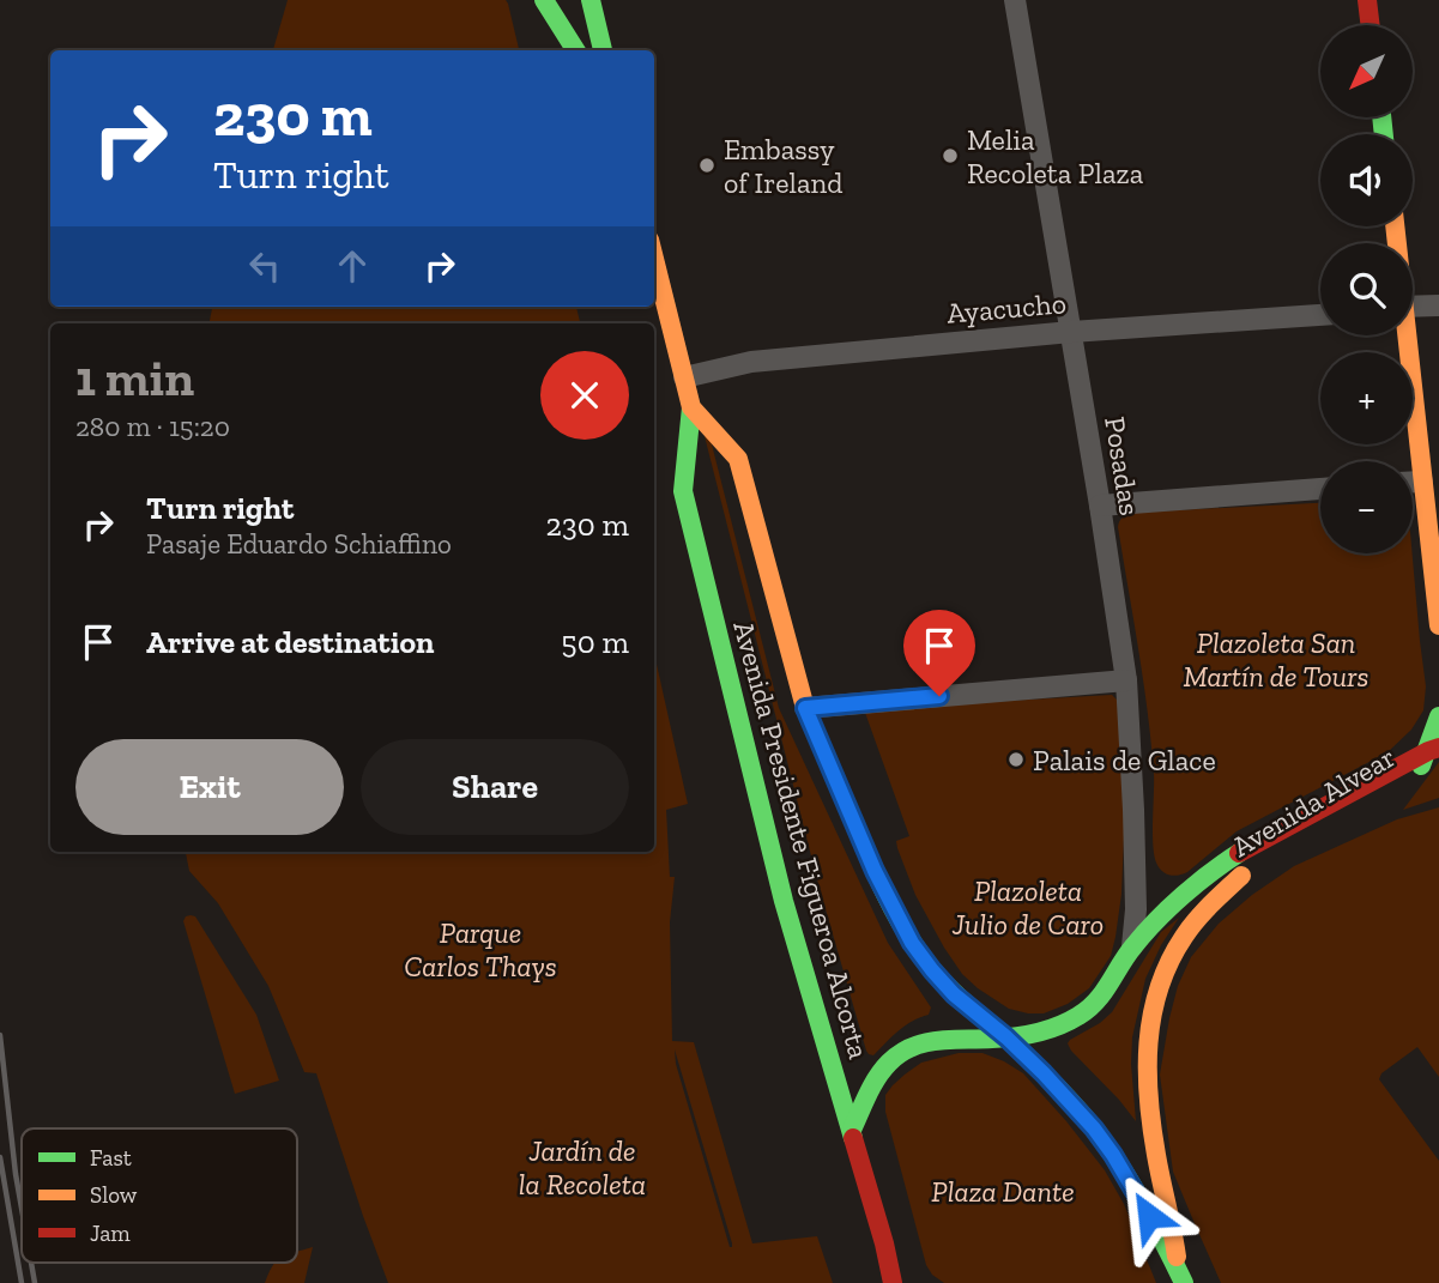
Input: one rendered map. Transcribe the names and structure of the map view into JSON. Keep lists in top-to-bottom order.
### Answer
{
  "streets": {
    "main road": ["Avenida Alvear", "Avenida Presidente Figueroa Alcorta"],
    "street": ["Ayacucho", "Posadas"]
  },
  "crossings": [
    ["Ayacucho", "Posadas"],
    ["Posadas", "Avenida Alvear"],
    ["Avenida Alvear", "Avenida Presidente Figueroa Alcorta"]
  ],
  "parks": [
    "Plazoleta San Martín de Tours",
    "Plazoleta Julio de Caro",
    "Parque Carlos Thays",
    "Jardín de la Recoleta",
    "Plaza Dante"
  ],
  "places": ["Melia Recoleta Plaza", "Embassy of Ireland", "Palais de Glace"],
  "legend": ["Fast", "Slow", "Jam"],
  "north": "bottom left",
  "page": {
    "map_buttons": ["+", "−"],
    "turn": ["230 m", "Turn right"],
    "heading": ["1 min", "280 m · 15:20"],
    "list": [
      {
        "name": "Turn right",
        "note": "Pasaje Eduardo Schiaffino",
        "value": "230 m"
      },
      {
        "name": "Arrive at destination",
        "value": "50 m"
      }
    ],
    "buttons": ["Exit", "Share"]
  }
}
